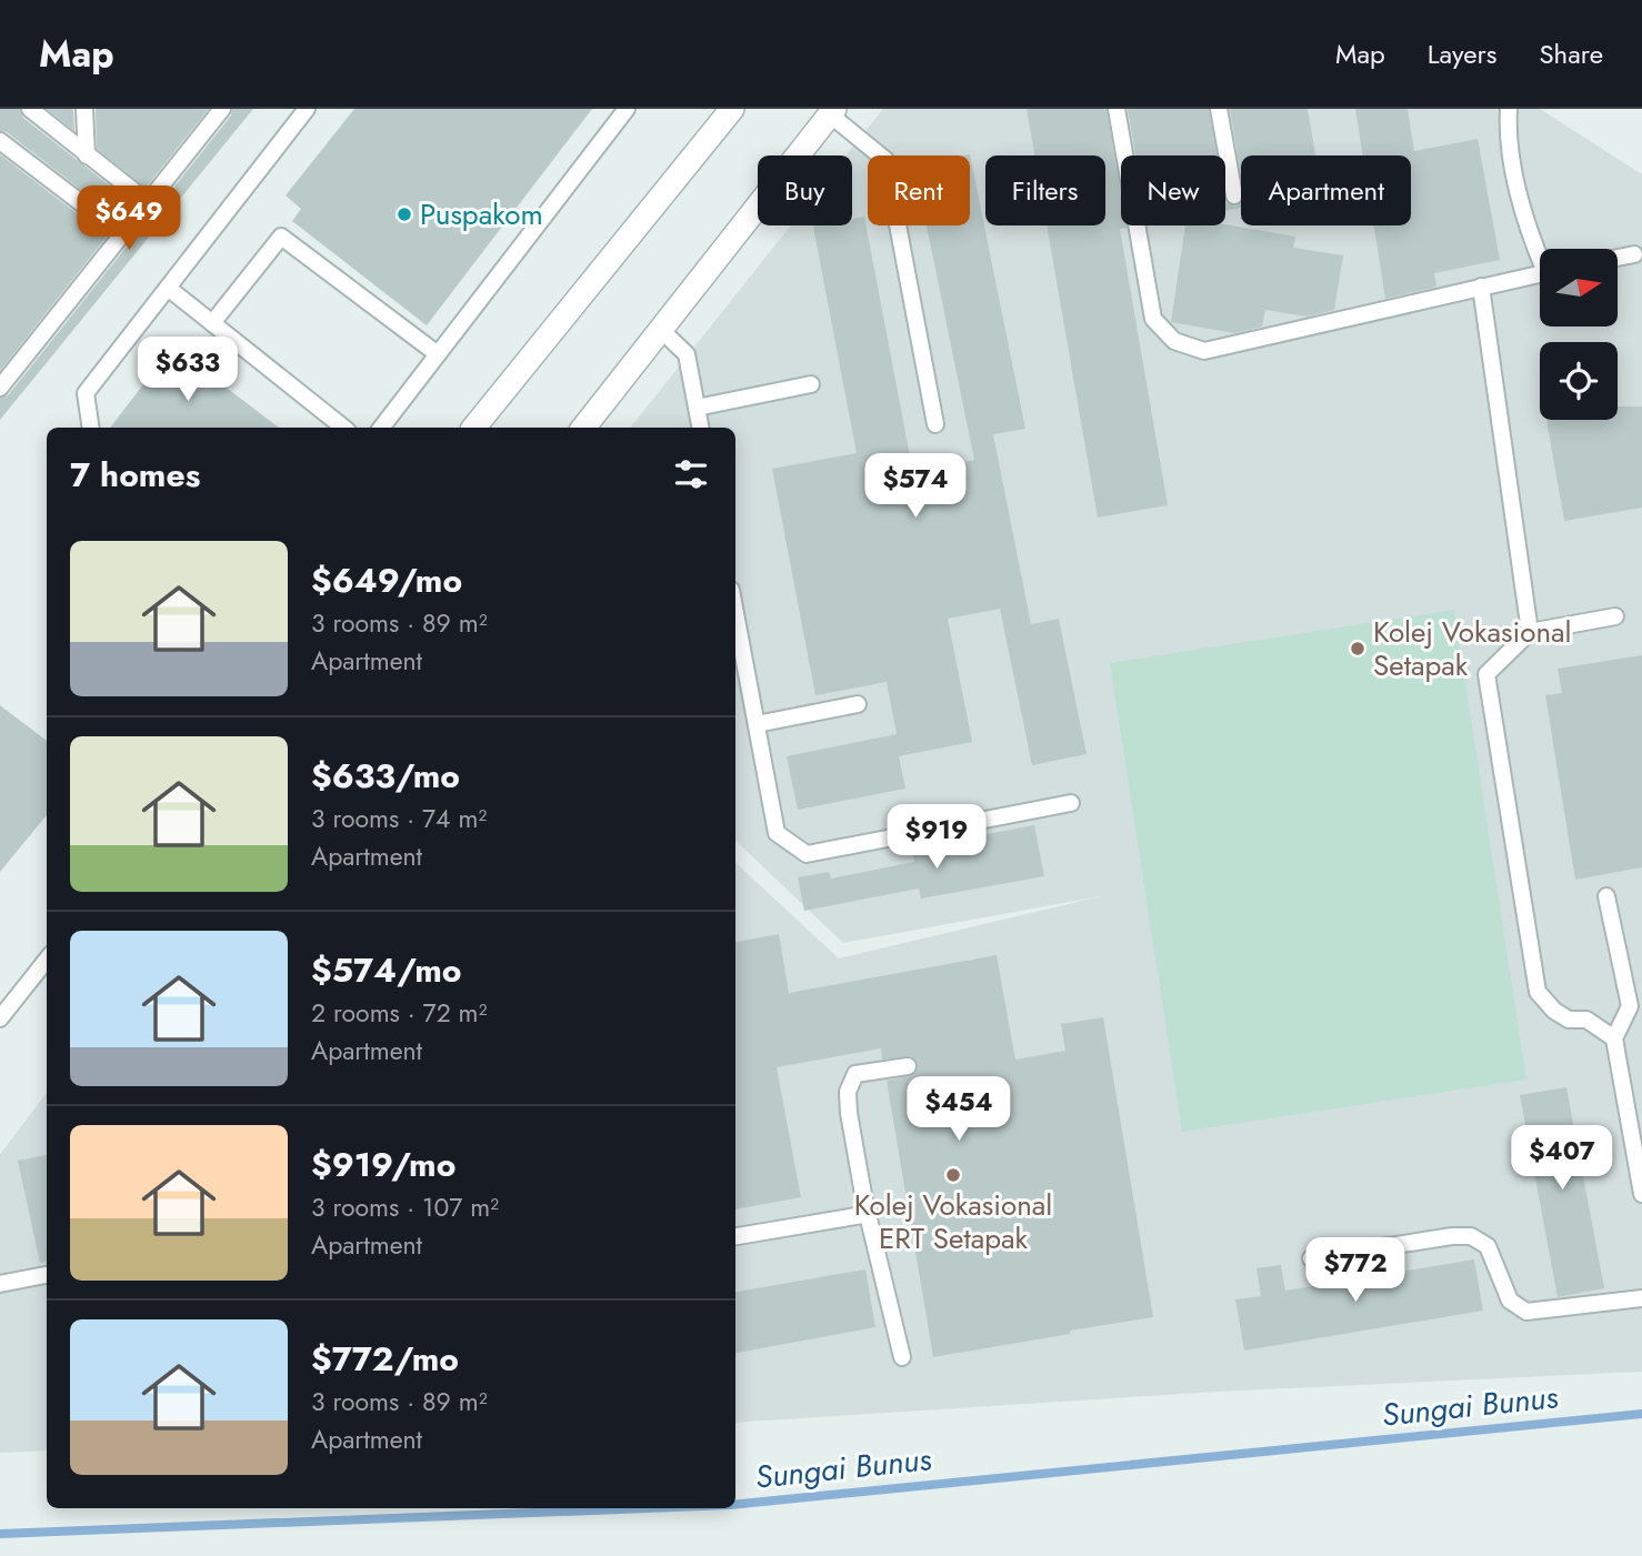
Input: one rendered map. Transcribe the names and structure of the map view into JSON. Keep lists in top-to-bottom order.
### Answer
{
  "water": ["Sungai Bunus"],
  "places": ["Puspakom", "Kolej Vokasional Setapak", "Kolej Vokasional ERT Setapak"],
  "north": "right",
  "page": {
    "header": "Map",
    "nav": ["Map", "Layers", "Share"],
    "chip": [
      "Buy",
      "Rent",
      "Filters",
      "New",
      "Apartment"
    ],
    "price": [
      "$649",
      "$633",
      "$574",
      "$919",
      "$454",
      "$407",
      "$772"
    ],
    "heading": "7 homes",
    "list": [
      {
        "name": "$649/mo",
        "note": "3 rooms · 89 m² · Apartment"
      },
      {
        "name": "$633/mo",
        "note": "3 rooms · 74 m² · Apartment"
      },
      {
        "name": "$574/mo",
        "note": "2 rooms · 72 m² · Apartment"
      },
      {
        "name": "$919/mo",
        "note": "3 rooms · 107 m² · Apartment"
      },
      {
        "name": "$772/mo",
        "note": "3 rooms · 89 m² · Apartment"
      }
    ]
  }
}
